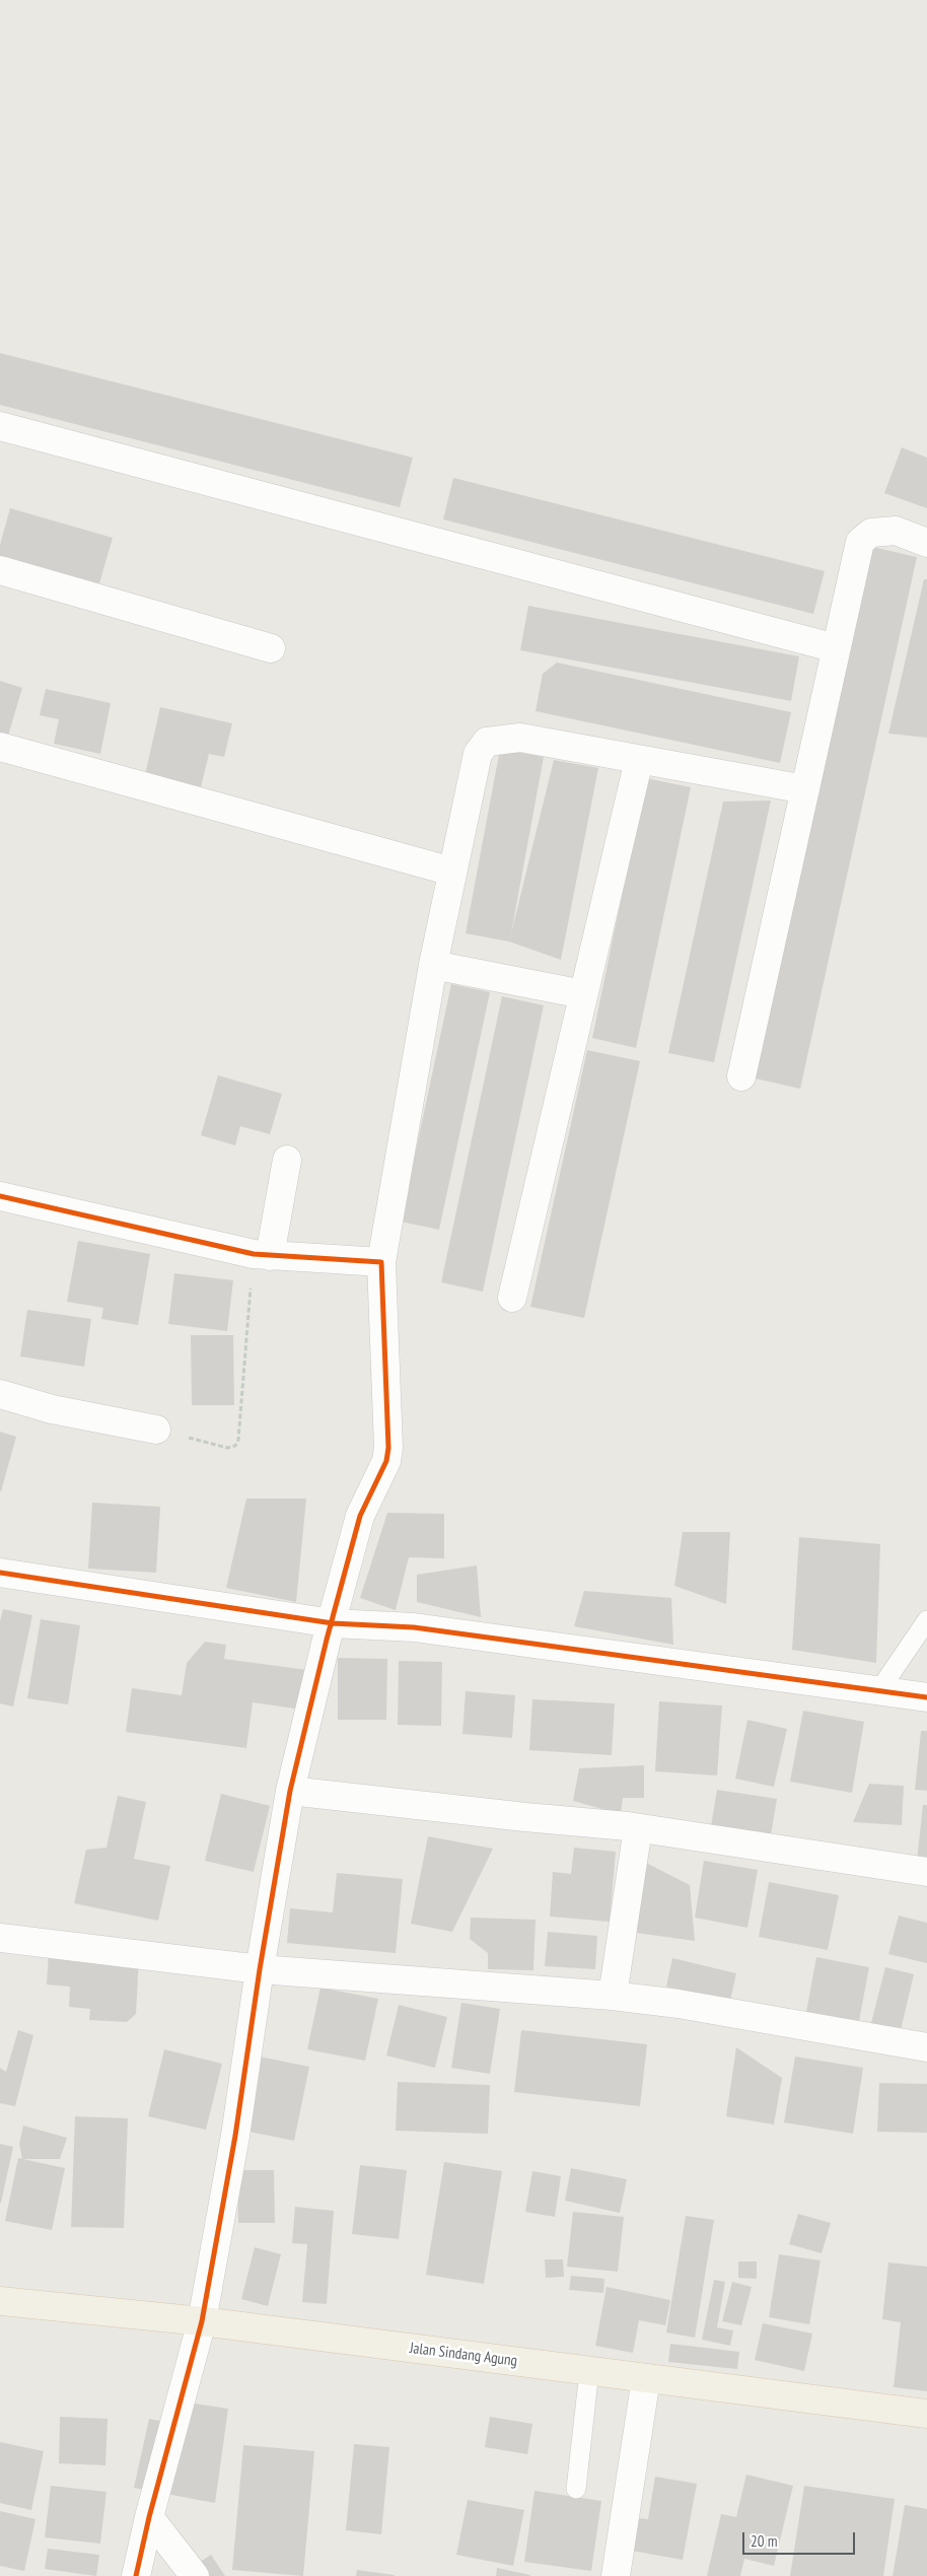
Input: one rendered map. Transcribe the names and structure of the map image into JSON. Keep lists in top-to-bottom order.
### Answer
{
  "streets": {
    "main road": ["Jalan Sindang Agung"]
  },
  "scale_bar": "20 m"
}
